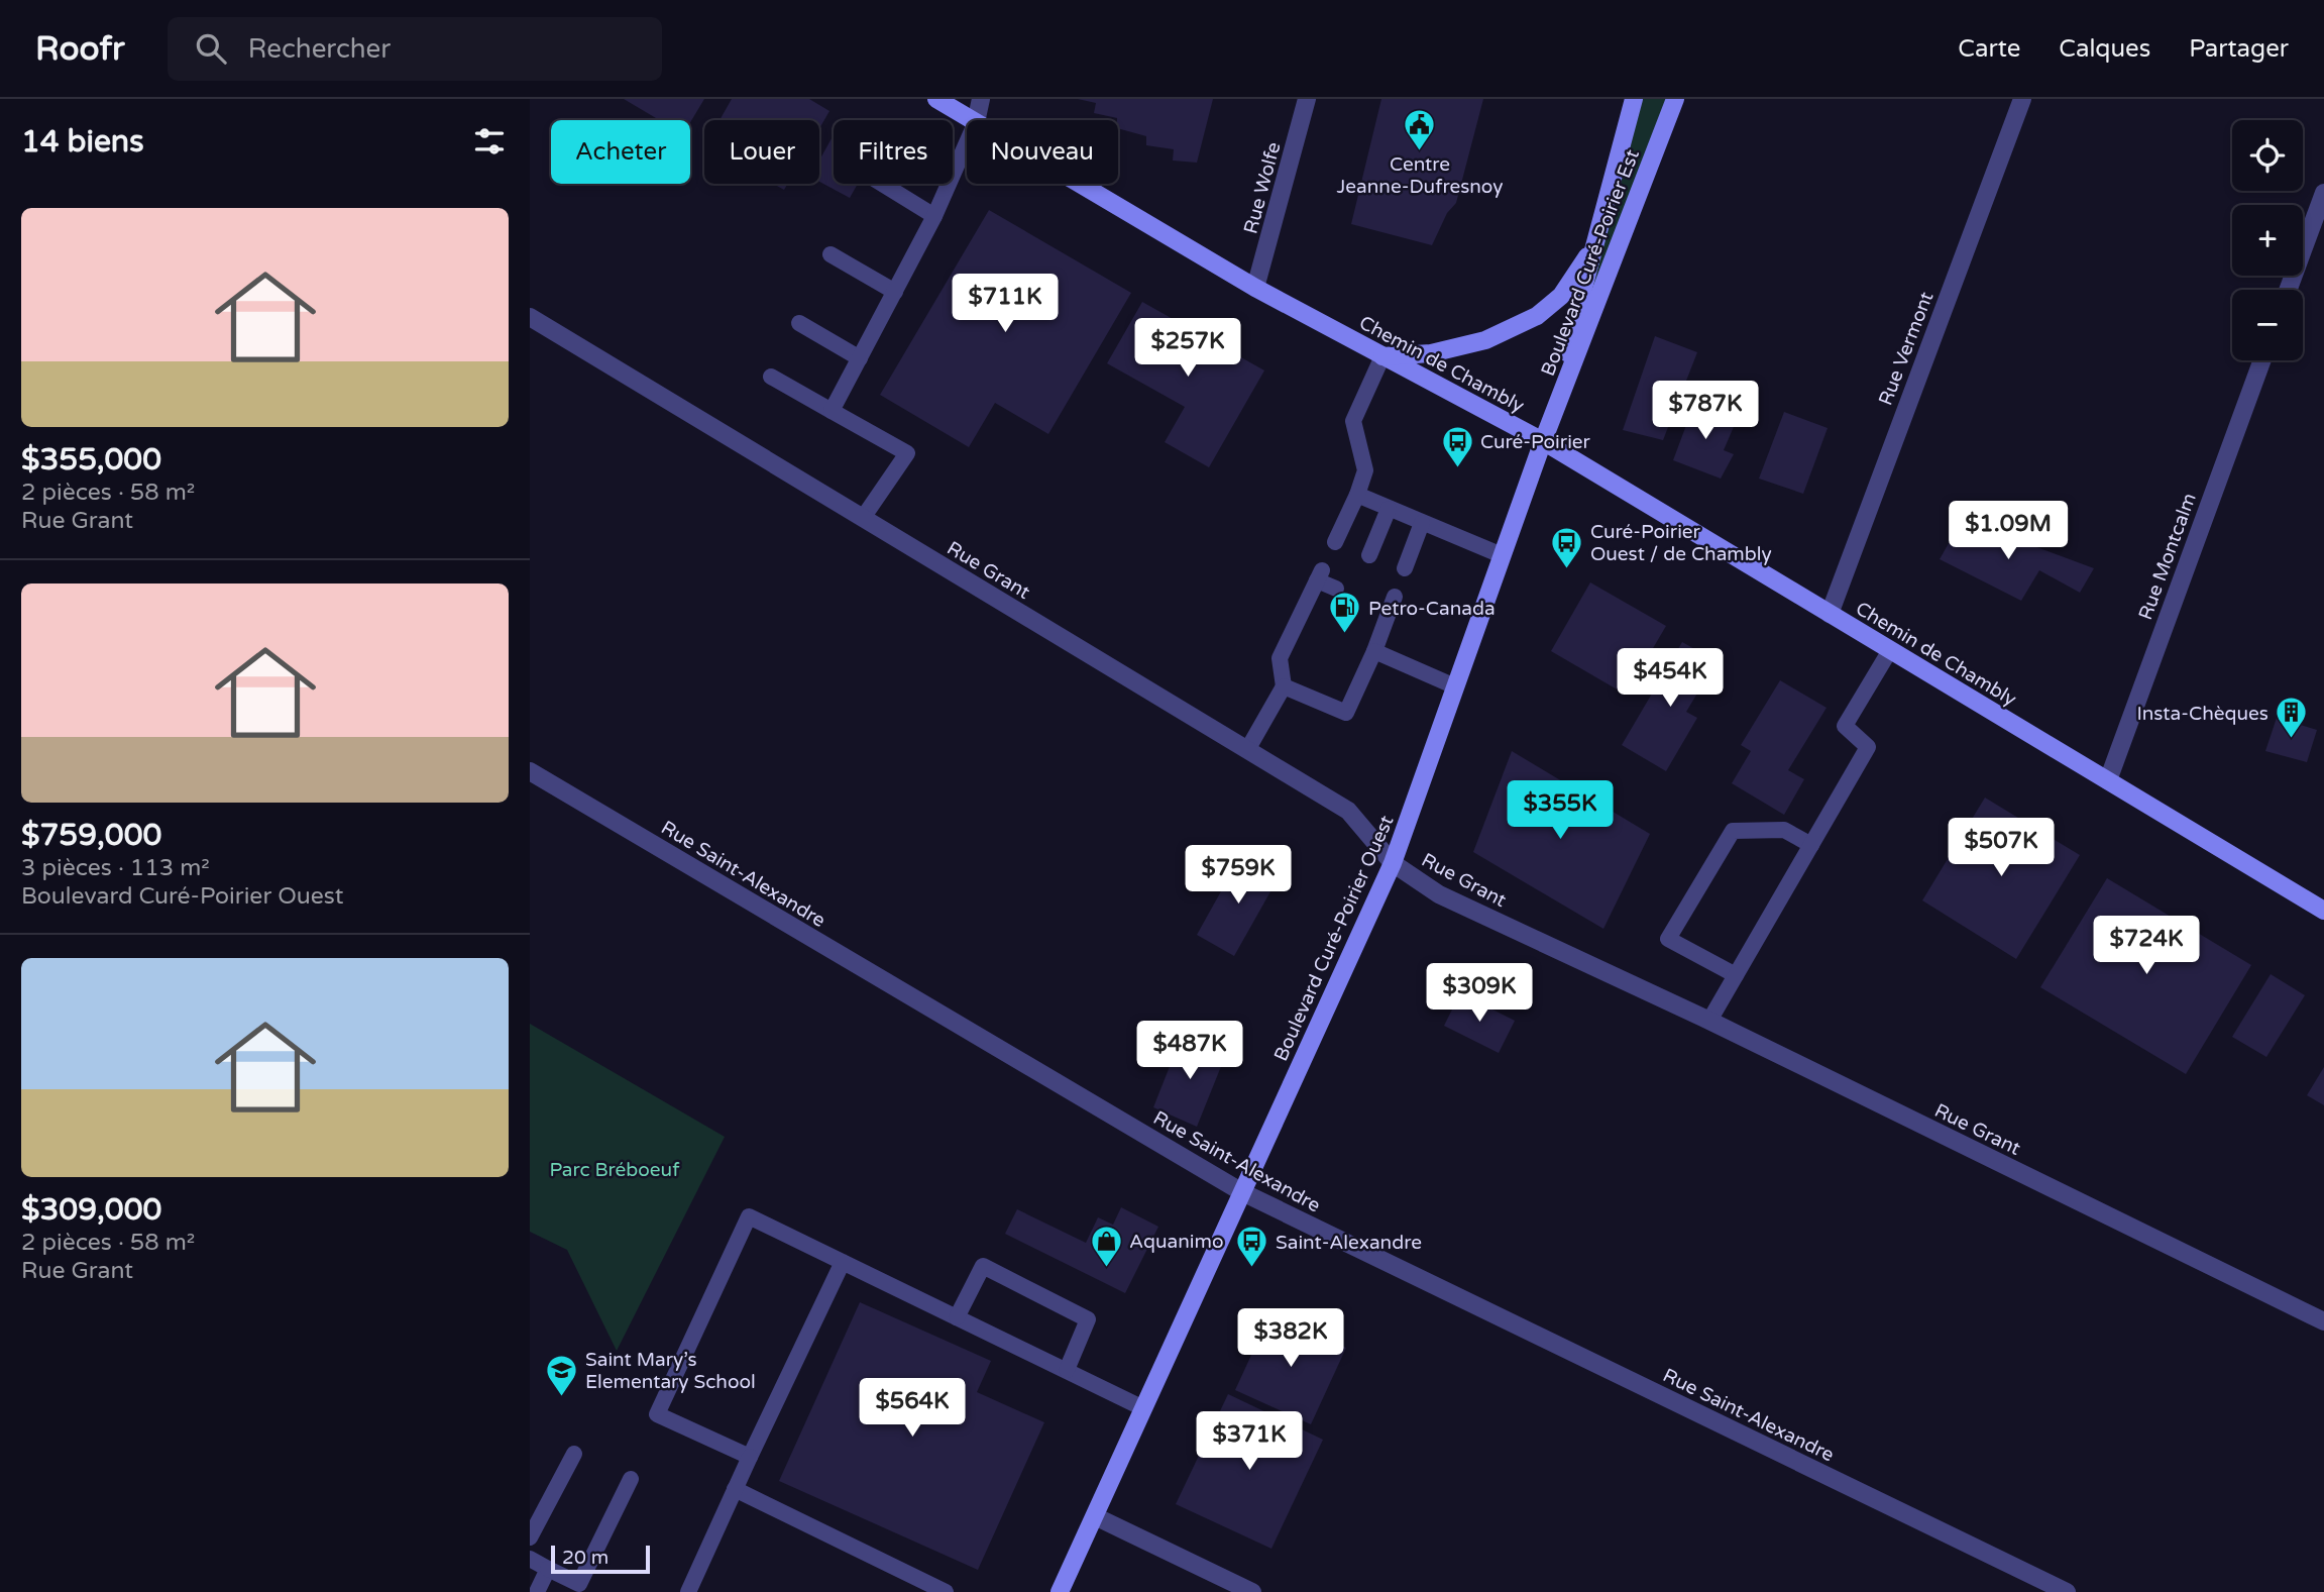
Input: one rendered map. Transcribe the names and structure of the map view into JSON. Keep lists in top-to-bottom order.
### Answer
{
  "streets": {
    "main road": ["Boulevard Curé-Poirier Est", "Chemin de Chambly", "Boulevard Curé-Poirier Ouest"],
    "street": [
      "Rue Wolfe",
      "Rue Vermont",
      "Rue Montcalm",
      "Rue Grant",
      "Rue Saint-Alexandre"
    ]
  },
  "crossings": [
    ["Rue Wolfe", "Chemin de Chambly"],
    ["Boulevard Curé-Poirier Est", "Chemin de Chambly"],
    ["Boulevard Curé-Poirier Est", "Boulevard Curé-Poirier Ouest"],
    ["Rue Vermont", "Chemin de Chambly"],
    ["Chemin de Chambly", "Rue Montcalm"],
    ["Chemin de Chambly", "Boulevard Curé-Poirier Ouest"],
    ["Rue Grant", "Boulevard Curé-Poirier Ouest"],
    ["Rue Saint-Alexandre", "Boulevard Curé-Poirier Ouest"]
  ],
  "parks": ["Parc Bréboeuf"],
  "places": {
    "public building": ["Centre Jeanne-Dufresnoy"],
    "bus stop": ["Curé-Poirier", "Curé-Poirier Ouest / de Chambly", "Saint-Alexandre"],
    "fuel station": ["Petro-Canada"],
    "building": ["Insta-Chèques"],
    "shop": ["Aquanimo"],
    "school or university": ["Saint Mary’s Elementary School"]
  },
  "scale_bar": "20 m",
  "page": {
    "header": "Roofr",
    "search": "Rechercher",
    "nav": ["Carte", "Calques", "Partager"],
    "heading": "14 biens",
    "map_buttons": ["+", "−"],
    "chip": [
      "Acheter",
      "Louer",
      "Filtres",
      "Nouveau"
    ],
    "list": [
      {
        "name": "$355,000",
        "note": "2 pièces · 58 m² · Rue Grant"
      },
      {
        "name": "$759,000",
        "note": "3 pièces · 113 m² · Boulevard Curé-Poirier Ouest"
      },
      {
        "name": "$309,000",
        "note": "2 pièces · 58 m² · Rue Grant"
      }
    ],
    "price": [
      "$711K",
      "$257K",
      "$787K",
      "$1.09M",
      "$454K",
      "$355K",
      "$507K",
      "$759K",
      "$724K",
      "$309K",
      "$487K",
      "$382K",
      "$564K",
      "$371K"
    ],
    "scale": "20 m"
  }
}
